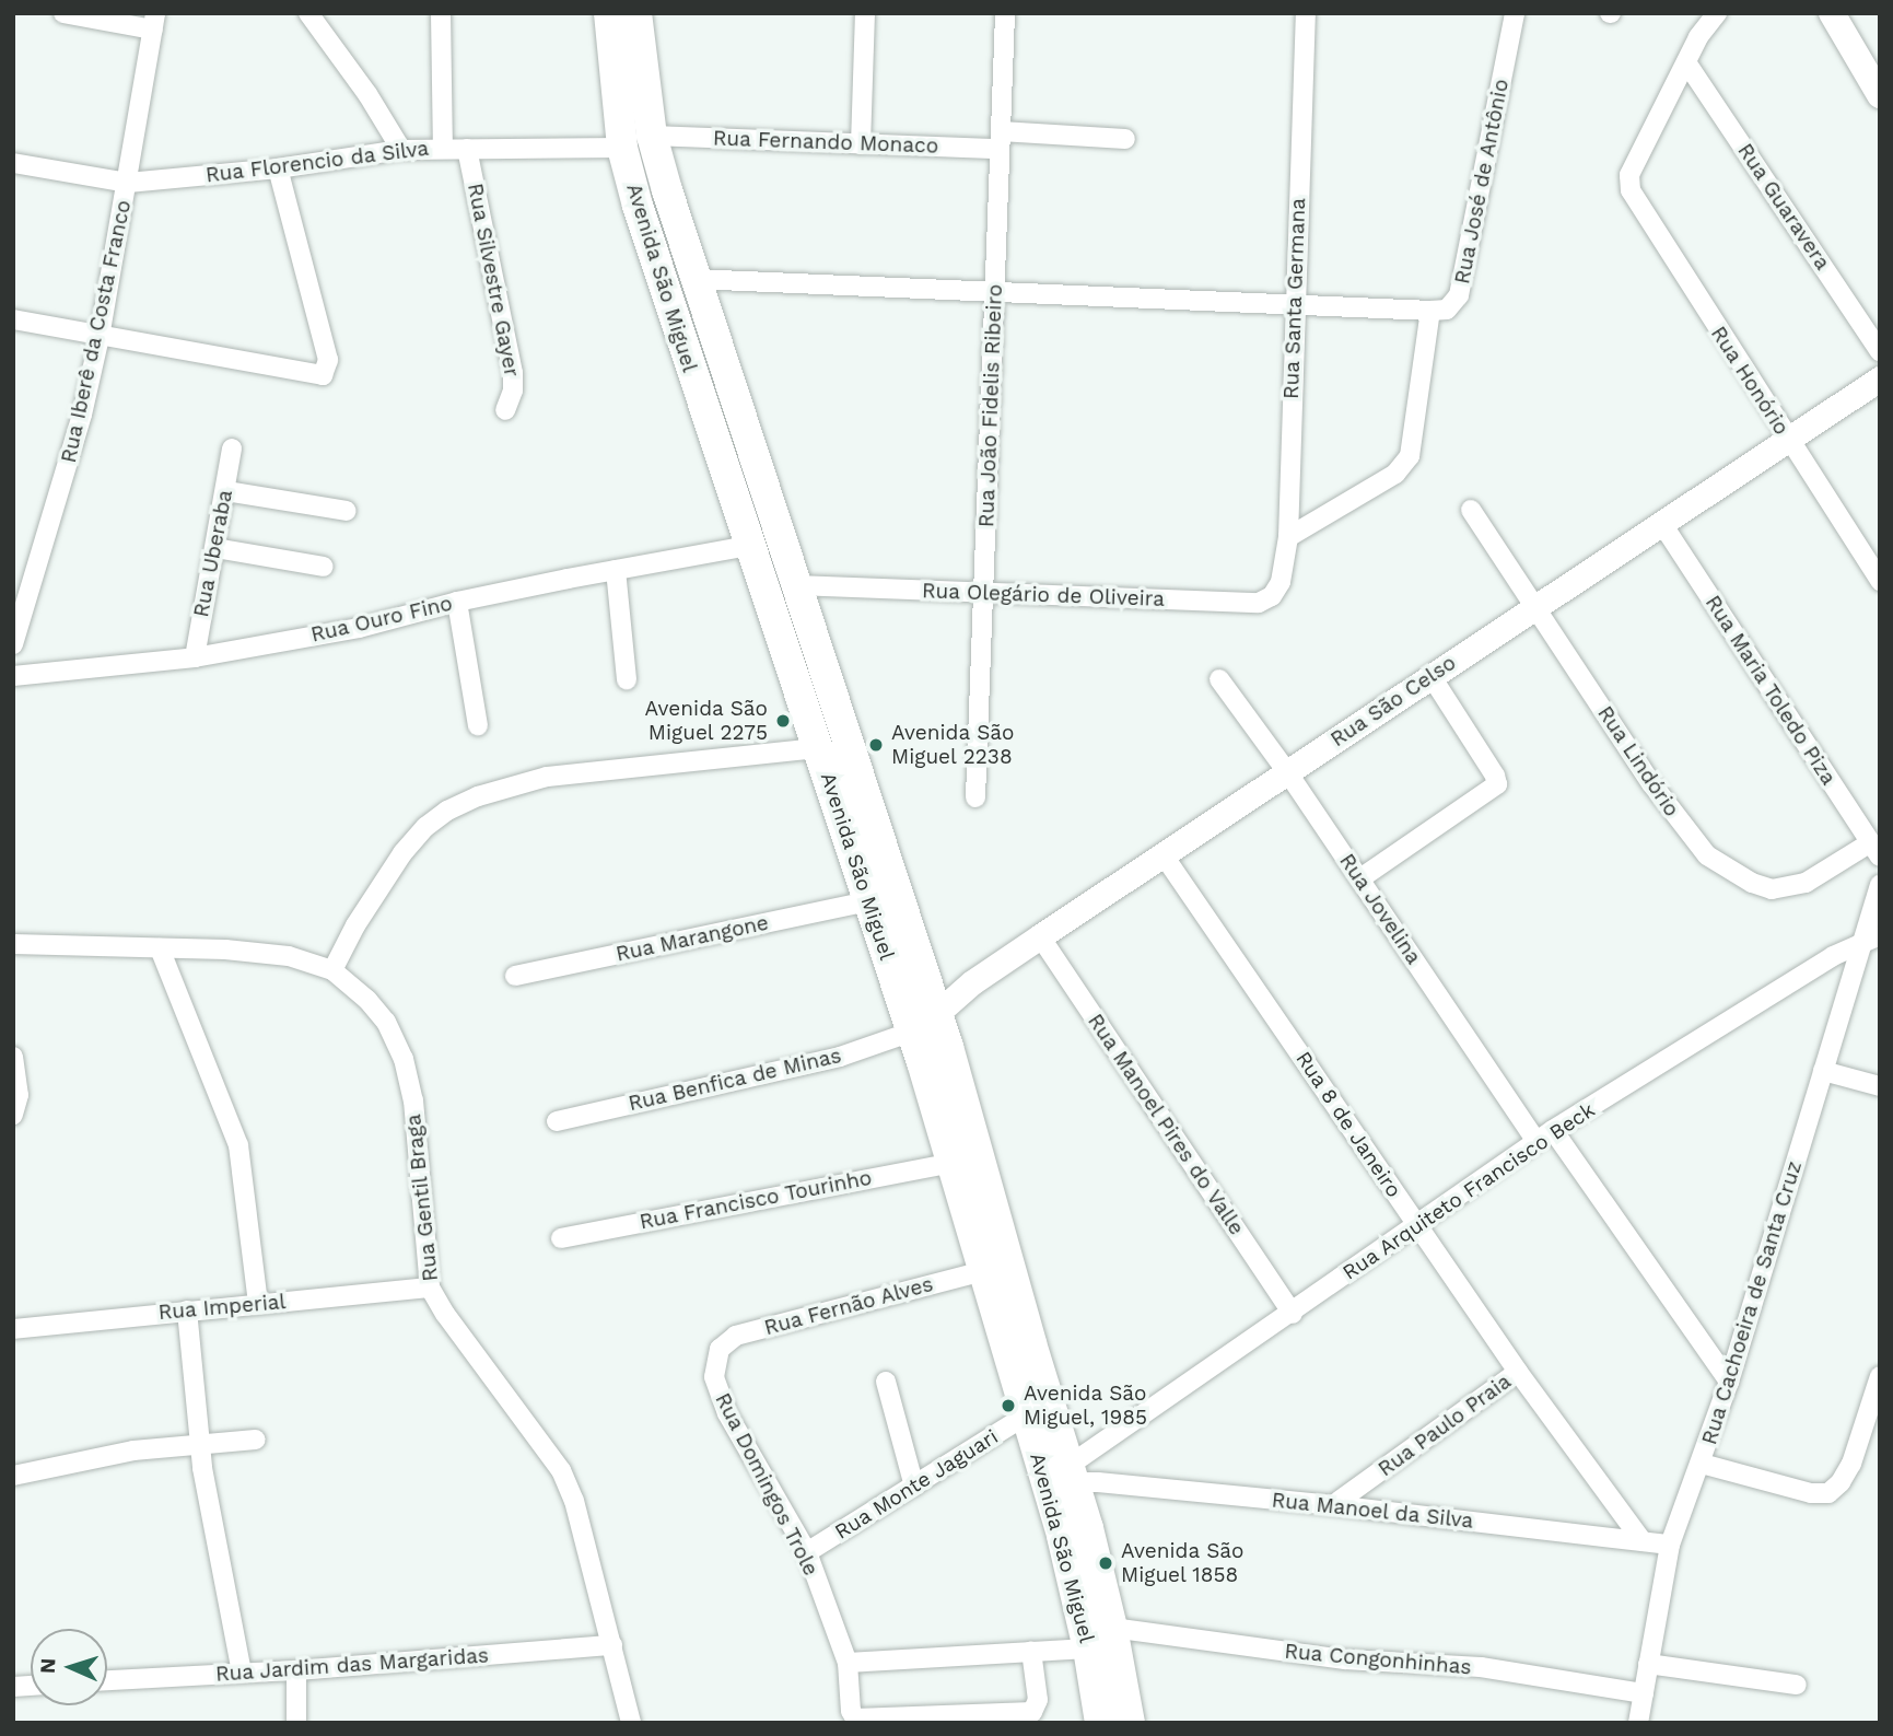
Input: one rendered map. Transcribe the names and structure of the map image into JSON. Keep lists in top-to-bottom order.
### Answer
{
  "streets": {
    "main road": ["Avenida São Miguel"],
    "street": [
      "Rua Fernando Monaco",
      "Rua Florencio da Silva",
      "Rua José de Antônio",
      "Rua Guaravera",
      "Rua Silvestre Gayer",
      "Rua Santa Germana",
      "Rua Iberê da Costa Franco",
      "Rua Honório",
      "Rua João Fidelis Ribeiro",
      "Rua Uberaba",
      "Rua Olegário de Oliveira",
      "Rua Ouro Fino",
      "Rua Maria Toledo Piza",
      "Rua São Celso",
      "Rua Lindório",
      "Rua Jovelina",
      "Rua Marangone",
      "Rua Benfica de Minas",
      "Rua Manoel Pires do Valle",
      "Rua 8 de Janeiro",
      "Rua Arquiteto Francisco Beck",
      "Rua Gentil Braga",
      "Rua Francisco Tourinho",
      "Rua Cachoeira de Santa Cruz",
      "Rua Fernão Alves",
      "Rua Imperial",
      "Rua Paulo Praia",
      "Rua Domingos Trole",
      "Rua Monte Jaguari",
      "Rua Manoel da Silva",
      "Rua Congonhinhas",
      "Rua Jardim das Margaridas"
    ]
  },
  "crossings": [
    ["Rua Fernando Monaco", "Avenida São Miguel"],
    ["Rua Fernando Monaco", "Rua João Fidelis Ribeiro"],
    ["Rua Florencio da Silva", "Avenida São Miguel"],
    ["Rua Florencio da Silva", "Rua Silvestre Gayer"],
    ["Rua Florencio da Silva", "Rua Iberê da Costa Franco"],
    ["Rua Guaravera", "Rua Honório"],
    ["Avenida São Miguel", "Rua Olegário de Oliveira"],
    ["Avenida São Miguel", "Rua Ouro Fino"],
    ["Avenida São Miguel", "Rua São Celso"],
    ["Avenida São Miguel", "Rua Marangone"],
    ["Avenida São Miguel", "Rua Benfica de Minas"],
    ["Avenida São Miguel", "Rua Arquiteto Francisco Beck"],
    ["Avenida São Miguel", "Rua Francisco Tourinho"],
    ["Avenida São Miguel", "Rua Fernão Alves"],
    ["Avenida São Miguel", "Rua Monte Jaguari"],
    ["Avenida São Miguel", "Rua Manoel da Silva"],
    ["Avenida São Miguel", "Rua Congonhinhas"],
    ["Rua Santa Germana", "Rua Olegário de Oliveira"],
    ["Rua Honório", "Rua São Celso"],
    ["Rua João Fidelis Ribeiro", "Rua Olegário de Oliveira"],
    ["Rua Uberaba", "Rua Ouro Fino"],
    ["Rua Maria Toledo Piza", "Rua São Celso"],
    ["Rua Maria Toledo Piza", "Rua Lindório"],
    ["Rua São Celso", "Rua Lindório"],
    ["Rua São Celso", "Rua Jovelina"],
    ["Rua São Celso", "Rua Benfica de Minas"],
    ["Rua São Celso", "Rua Manoel Pires do Valle"],
    ["Rua São Celso", "Rua 8 de Janeiro"],
    ["Rua Jovelina", "Rua Arquiteto Francisco Beck"],
    ["Rua Jovelina", "Rua Cachoeira de Santa Cruz"],
    ["Rua Manoel Pires do Valle", "Rua Arquiteto Francisco Beck"],
    ["Rua 8 de Janeiro", "Rua Arquiteto Francisco Beck"],
    ["Rua 8 de Janeiro", "Rua Paulo Praia"],
    ["Rua 8 de Janeiro", "Rua Manoel da Silva"],
    ["Rua Arquiteto Francisco Beck", "Rua Cachoeira de Santa Cruz"],
    ["Rua Arquiteto Francisco Beck", "Rua Manoel da Silva"],
    ["Rua Gentil Braga", "Rua Imperial"],
    ["Rua Gentil Braga", "Rua Jardim das Margaridas"],
    ["Rua Cachoeira de Santa Cruz", "Rua Manoel da Silva"],
    ["Rua Cachoeira de Santa Cruz", "Rua Congonhinhas"],
    ["Rua Fernão Alves", "Rua Domingos Trole"],
    ["Rua Paulo Praia", "Rua Manoel da Silva"],
    ["Rua Domingos Trole", "Rua Monte Jaguari"]
  ],
  "places": [
    "Avenida São Miguel 2275",
    "Avenida São Miguel 2238",
    "Avenida São Miguel, 1985",
    "Avenida São Miguel 1858"
  ],
  "north": "left"
}
